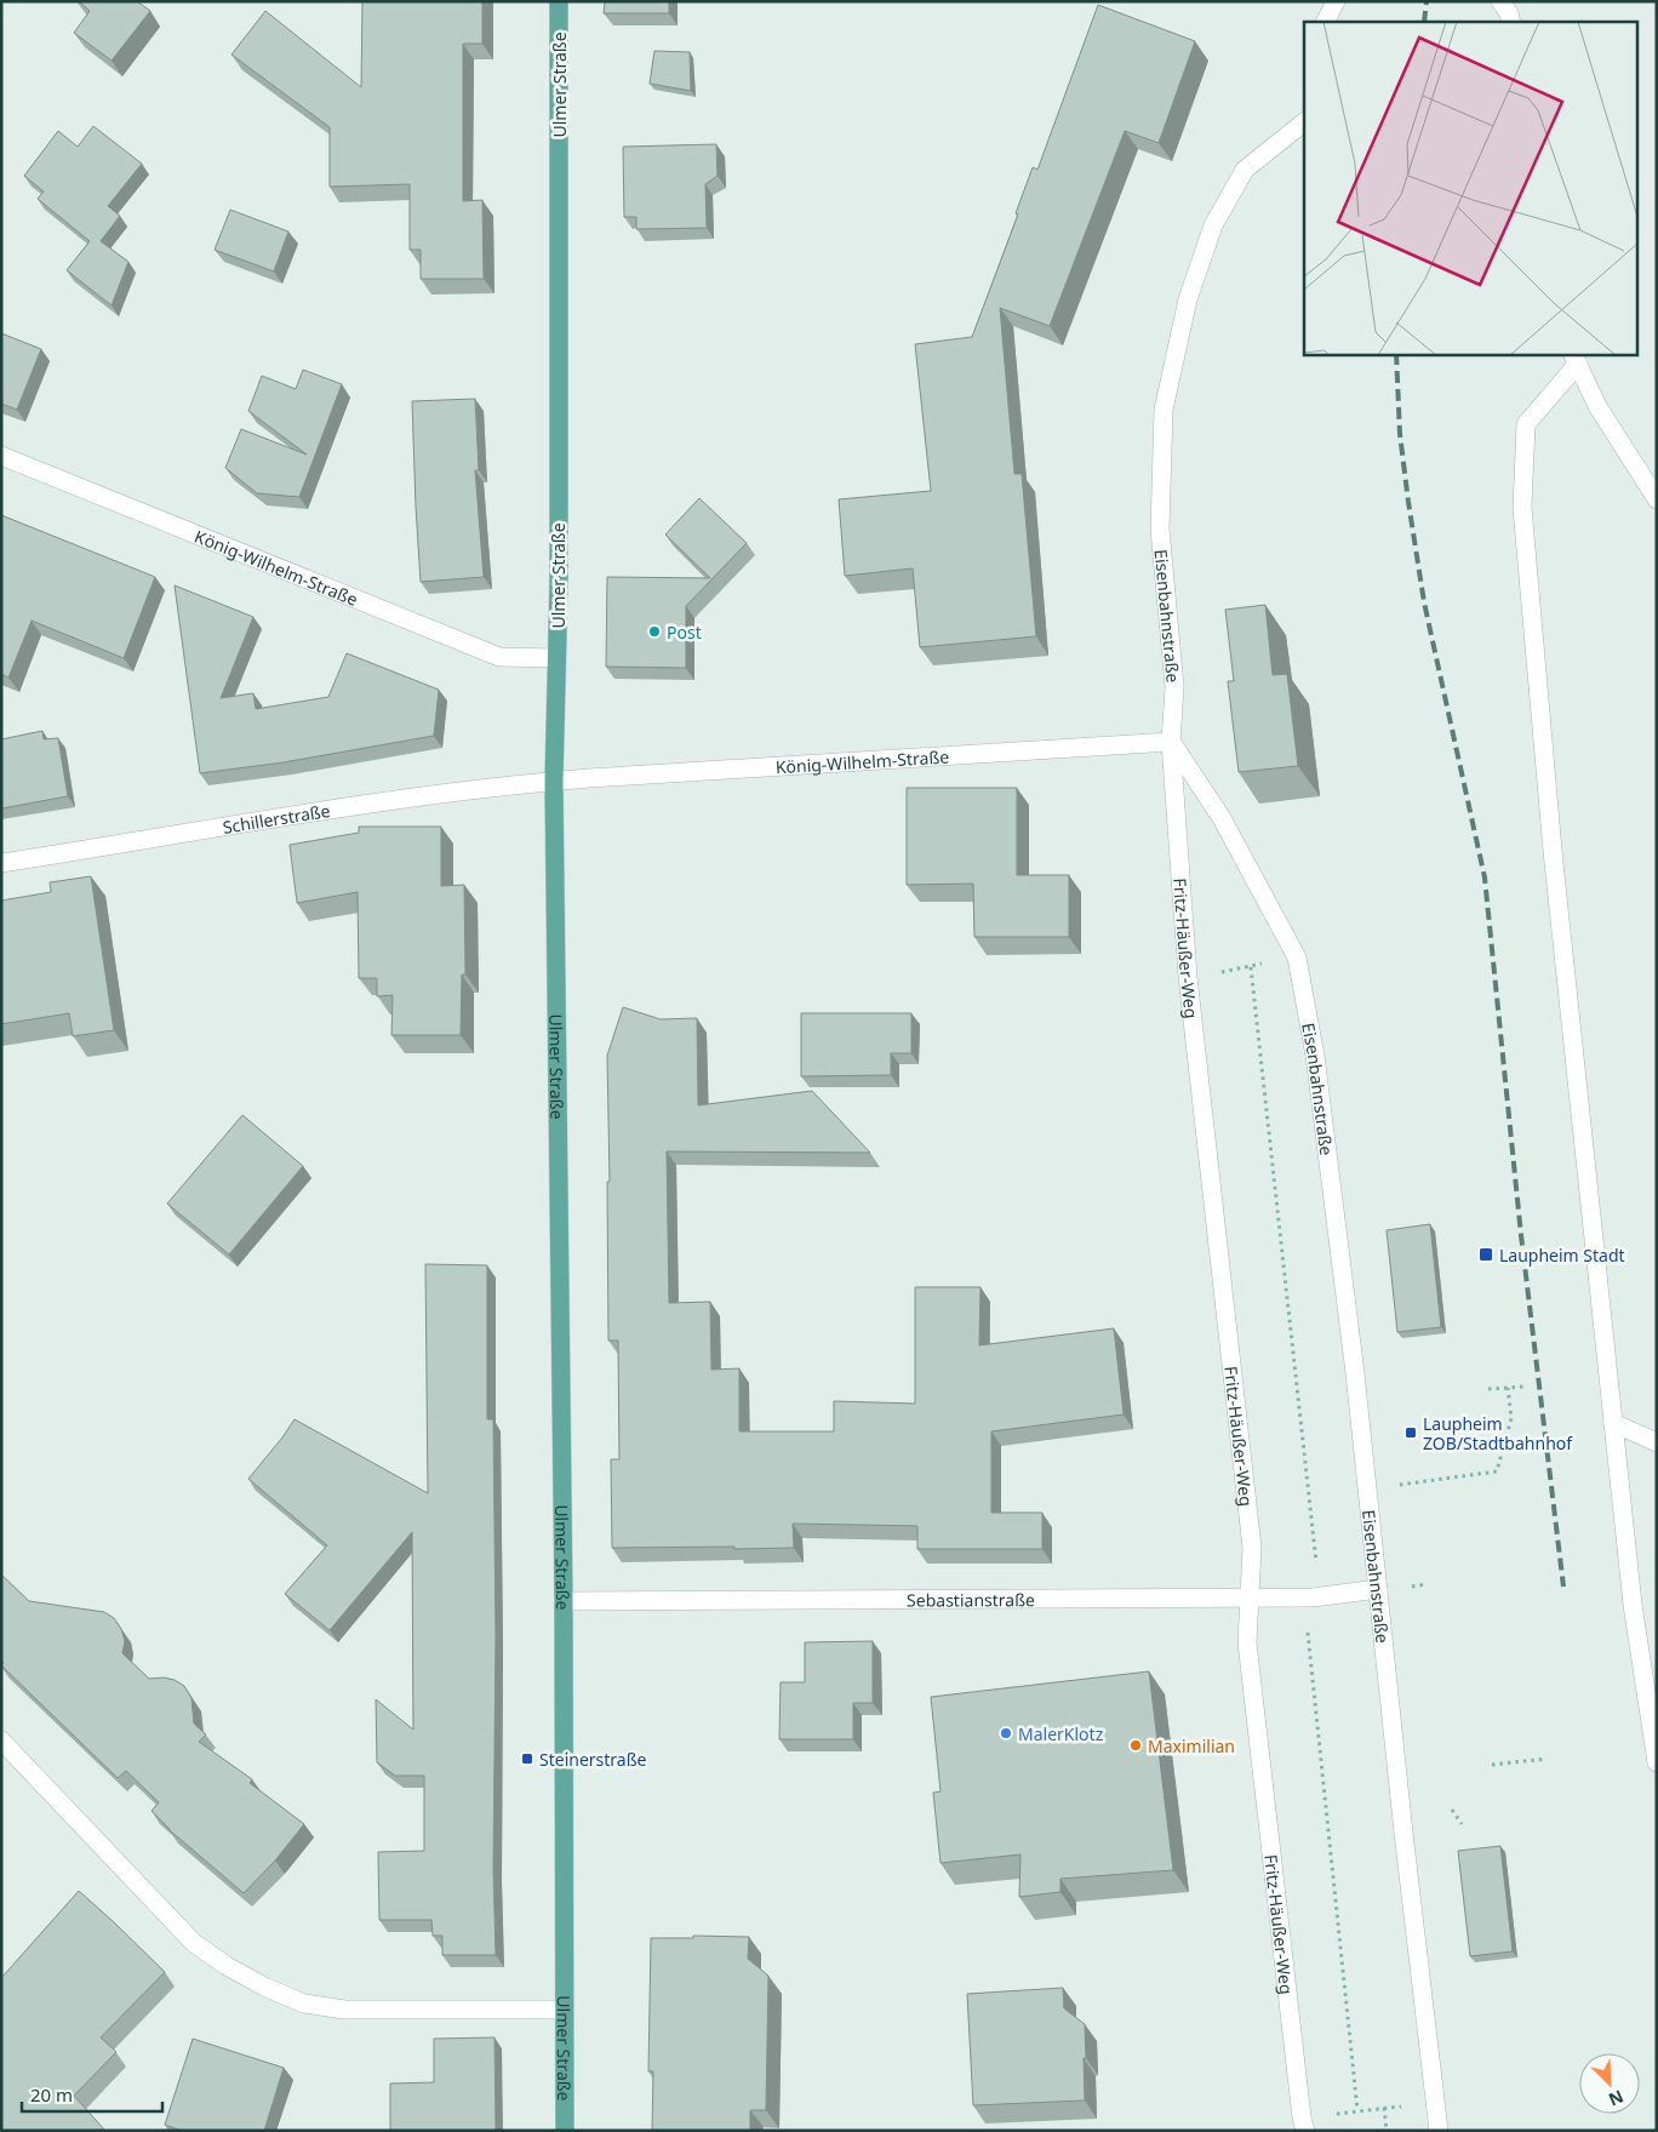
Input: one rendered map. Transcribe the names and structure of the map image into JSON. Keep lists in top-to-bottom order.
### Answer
{
  "streets": {
    "main road": ["Ulmer Straße"],
    "street": [
      "König-Wilhelm-Straße",
      "Eisenbahnstraße",
      "Schillerstraße",
      "Fritz-Häußer-Weg",
      "Sebastianstraße"
    ]
  },
  "crossings": [
    ["Ulmer Straße", "König-Wilhelm-Straße"],
    ["Ulmer Straße", "Schillerstraße"],
    ["Ulmer Straße", "Sebastianstraße"],
    ["König-Wilhelm-Straße", "Eisenbahnstraße"],
    ["König-Wilhelm-Straße", "Schillerstraße"],
    ["König-Wilhelm-Straße", "Fritz-Häußer-Weg"],
    ["Eisenbahnstraße", "Fritz-Häußer-Weg"],
    ["Eisenbahnstraße", "Sebastianstraße"],
    ["Fritz-Häußer-Weg", "Sebastianstraße"]
  ],
  "places": {
    "other": ["Post", "MalerKlotz", "Maximilian"],
    "transit": ["Laupheim Stadt", "Laupheim ZOB/Stadtbahnhof", "Steinerstraße"]
  },
  "scale_bar": "20 m",
  "north": "bottom right"
}
